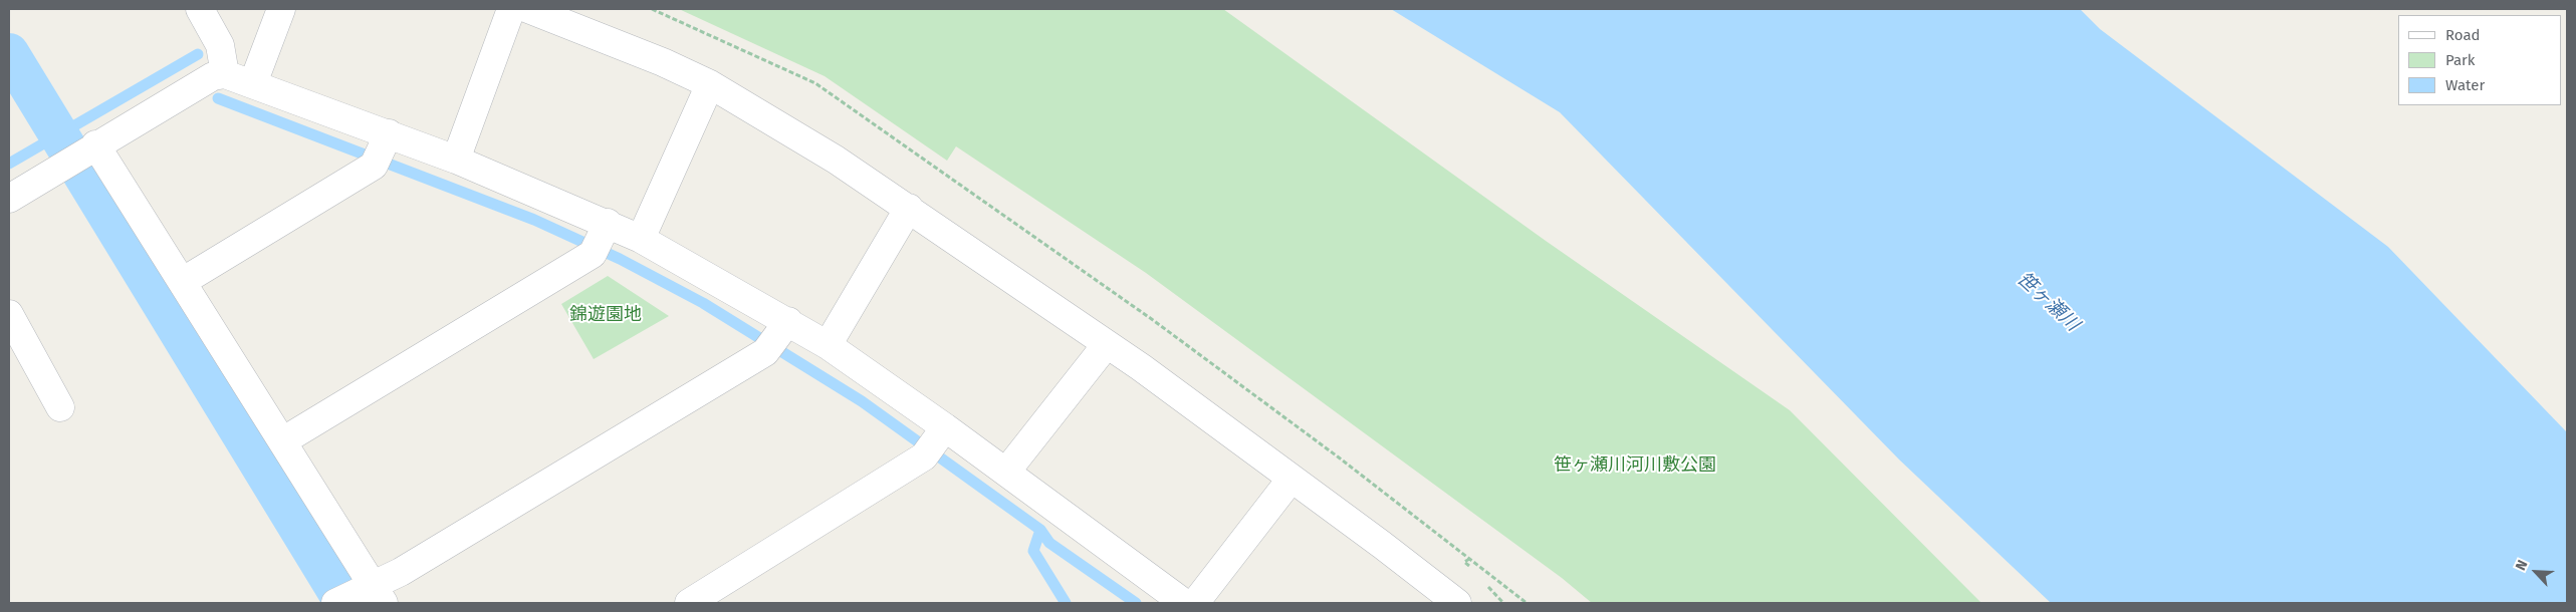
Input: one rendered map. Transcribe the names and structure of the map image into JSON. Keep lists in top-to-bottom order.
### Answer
{
  "water": ["笹ヶ瀬川"],
  "parks": ["錦遊園地", "笹ヶ瀬川河川敷公園"],
  "legend": ["Road", "Park", "Water"],
  "north": "top left"
}
